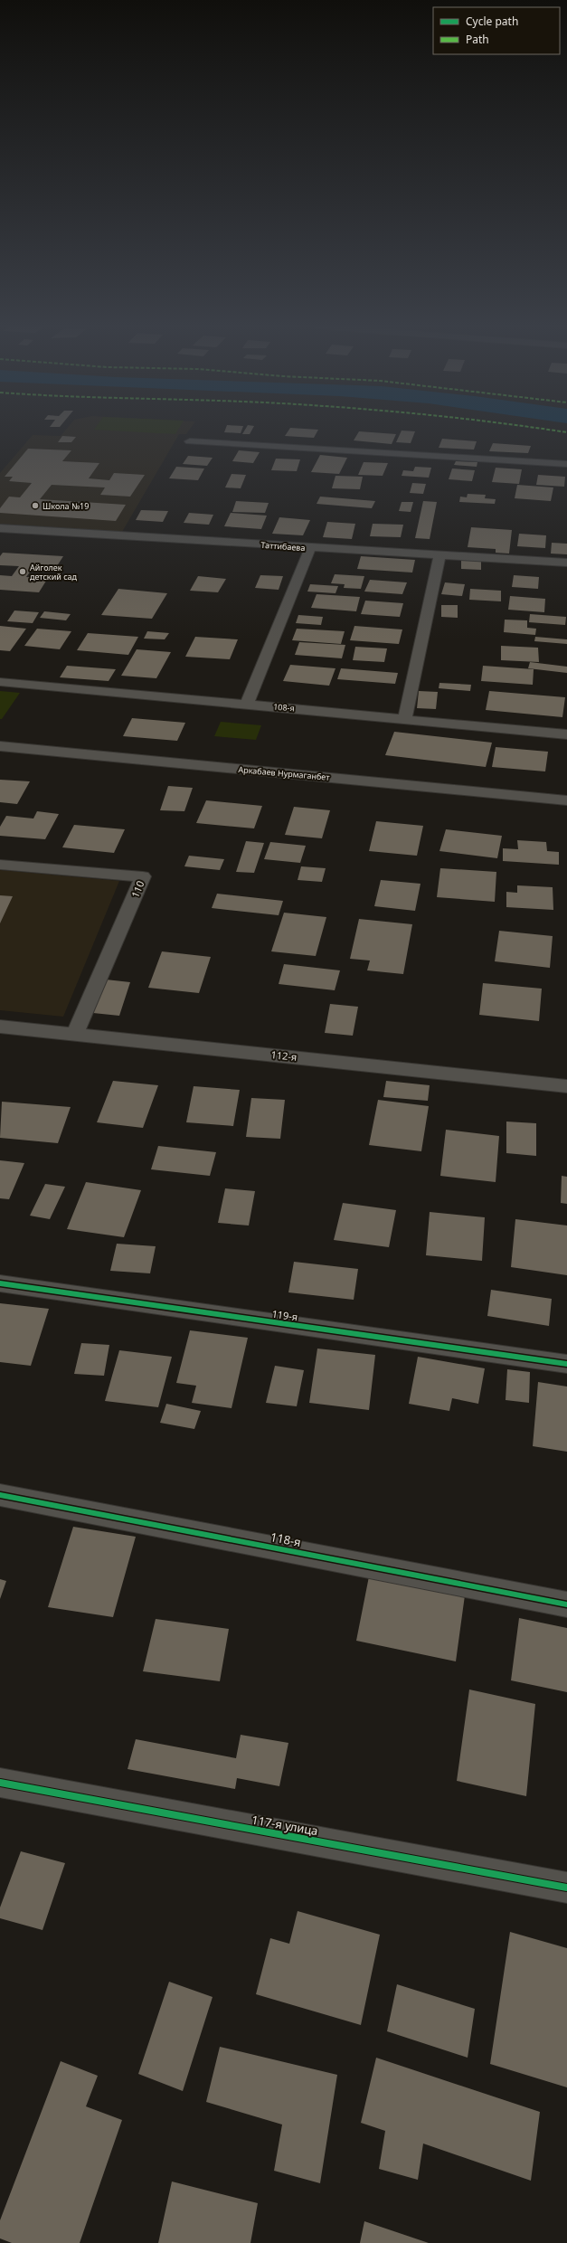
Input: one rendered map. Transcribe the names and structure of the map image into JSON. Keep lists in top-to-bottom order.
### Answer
{
  "streets": {
    "street": [
      "Таттибаева",
      "108-я",
      "Аркабаев Нурмаганбет",
      "110",
      "112-я",
      "119-я",
      "118-я",
      "117-я улица"
    ]
  },
  "crossings": [
    ["110", "112-я"]
  ],
  "places": ["Школа №19", "Айголек детский сад"],
  "legend": ["Cycle path", "Path"]
}
